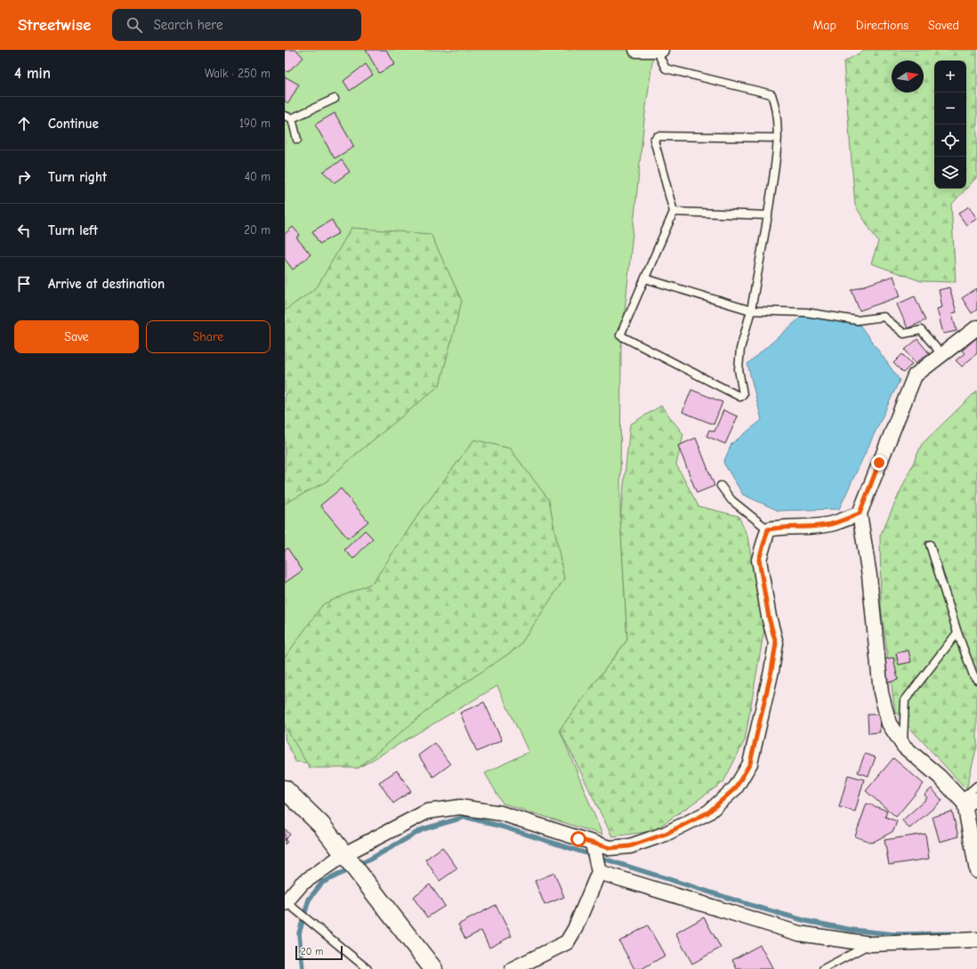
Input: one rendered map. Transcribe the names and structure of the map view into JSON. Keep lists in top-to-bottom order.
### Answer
{
  "scale_bar": "20 m",
  "north": "right",
  "page": {
    "header": "Streetwise",
    "search": "Search here",
    "nav": ["Map", "Directions", "Saved"],
    "heading": ["4 min", "Walk · 250 m"],
    "map_buttons": ["+", "−"],
    "list": [
      ["Continue", "190 m"],
      ["Turn right", "40 m"],
      ["Turn left", "20 m"],
      "Arrive at destination"
    ],
    "buttons": ["Save", "Share"],
    "scale": "20 m"
  }
}
